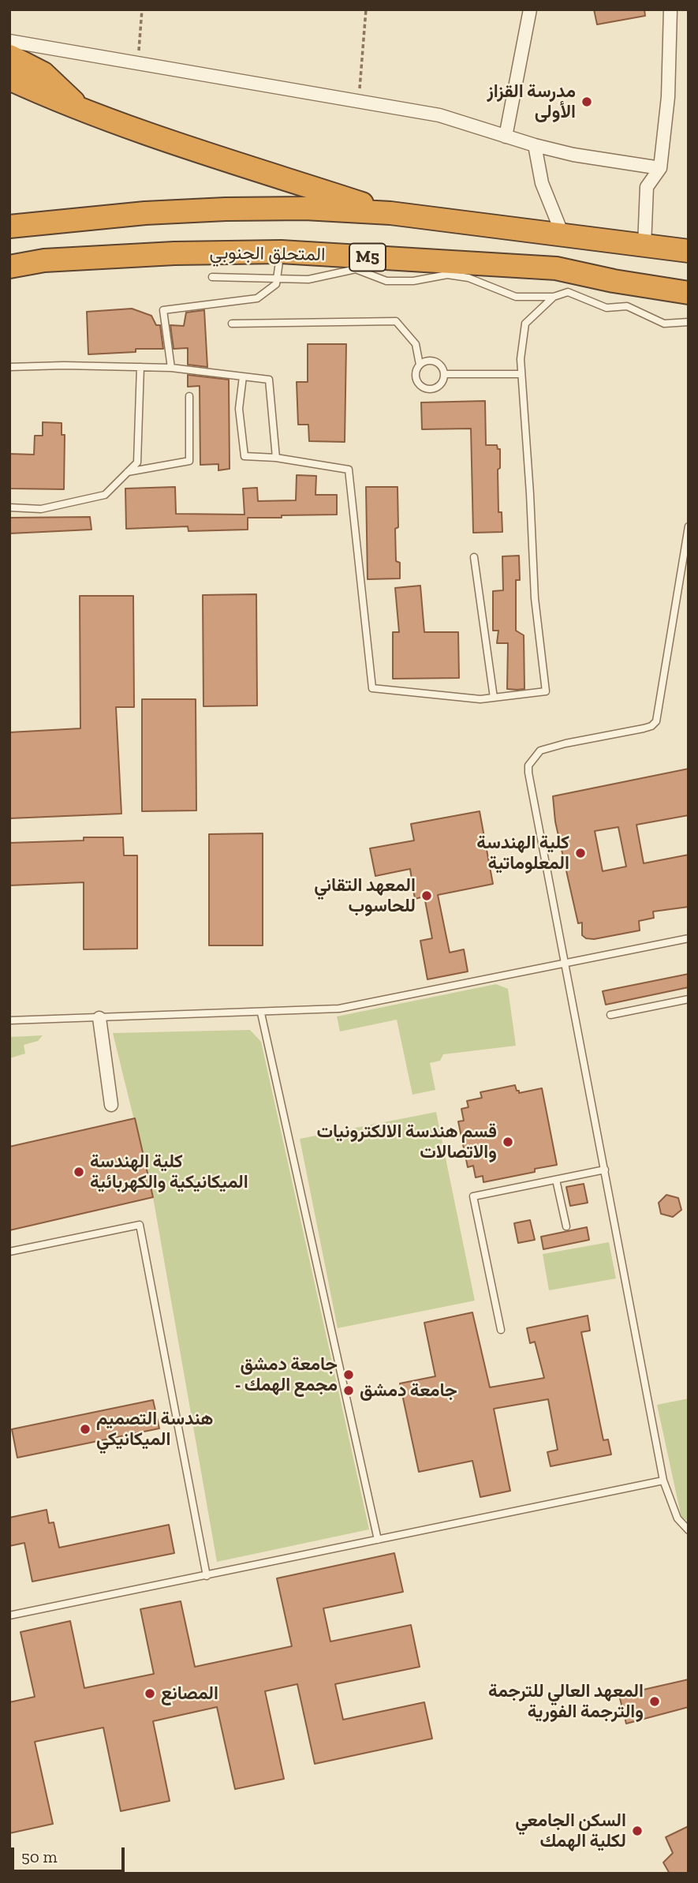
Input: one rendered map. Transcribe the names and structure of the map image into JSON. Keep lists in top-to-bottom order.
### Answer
{
  "streets": {
    "highway": ["المتحلق الجنوبي", "M5"]
  },
  "places": [
    "مدرسة القزاز الأولى",
    "كلية الهندسة المعلوماتية",
    "المعهد التقاني للحاسوب",
    "قسم هندسة الالكترونيات والاتصالات",
    "كلية الهندسة الميكانيكية والكهربائية",
    "جامعة دمشق - مجمع الهمك",
    "جامعة دمشق",
    "هندسة التصميم الميكانيكي",
    "المصانع",
    "المعهد العالي للترجمة والترجمة الفورية",
    "السكن الجامعي لكلية الهمك"
  ],
  "scale_bar": "50 m"
}
